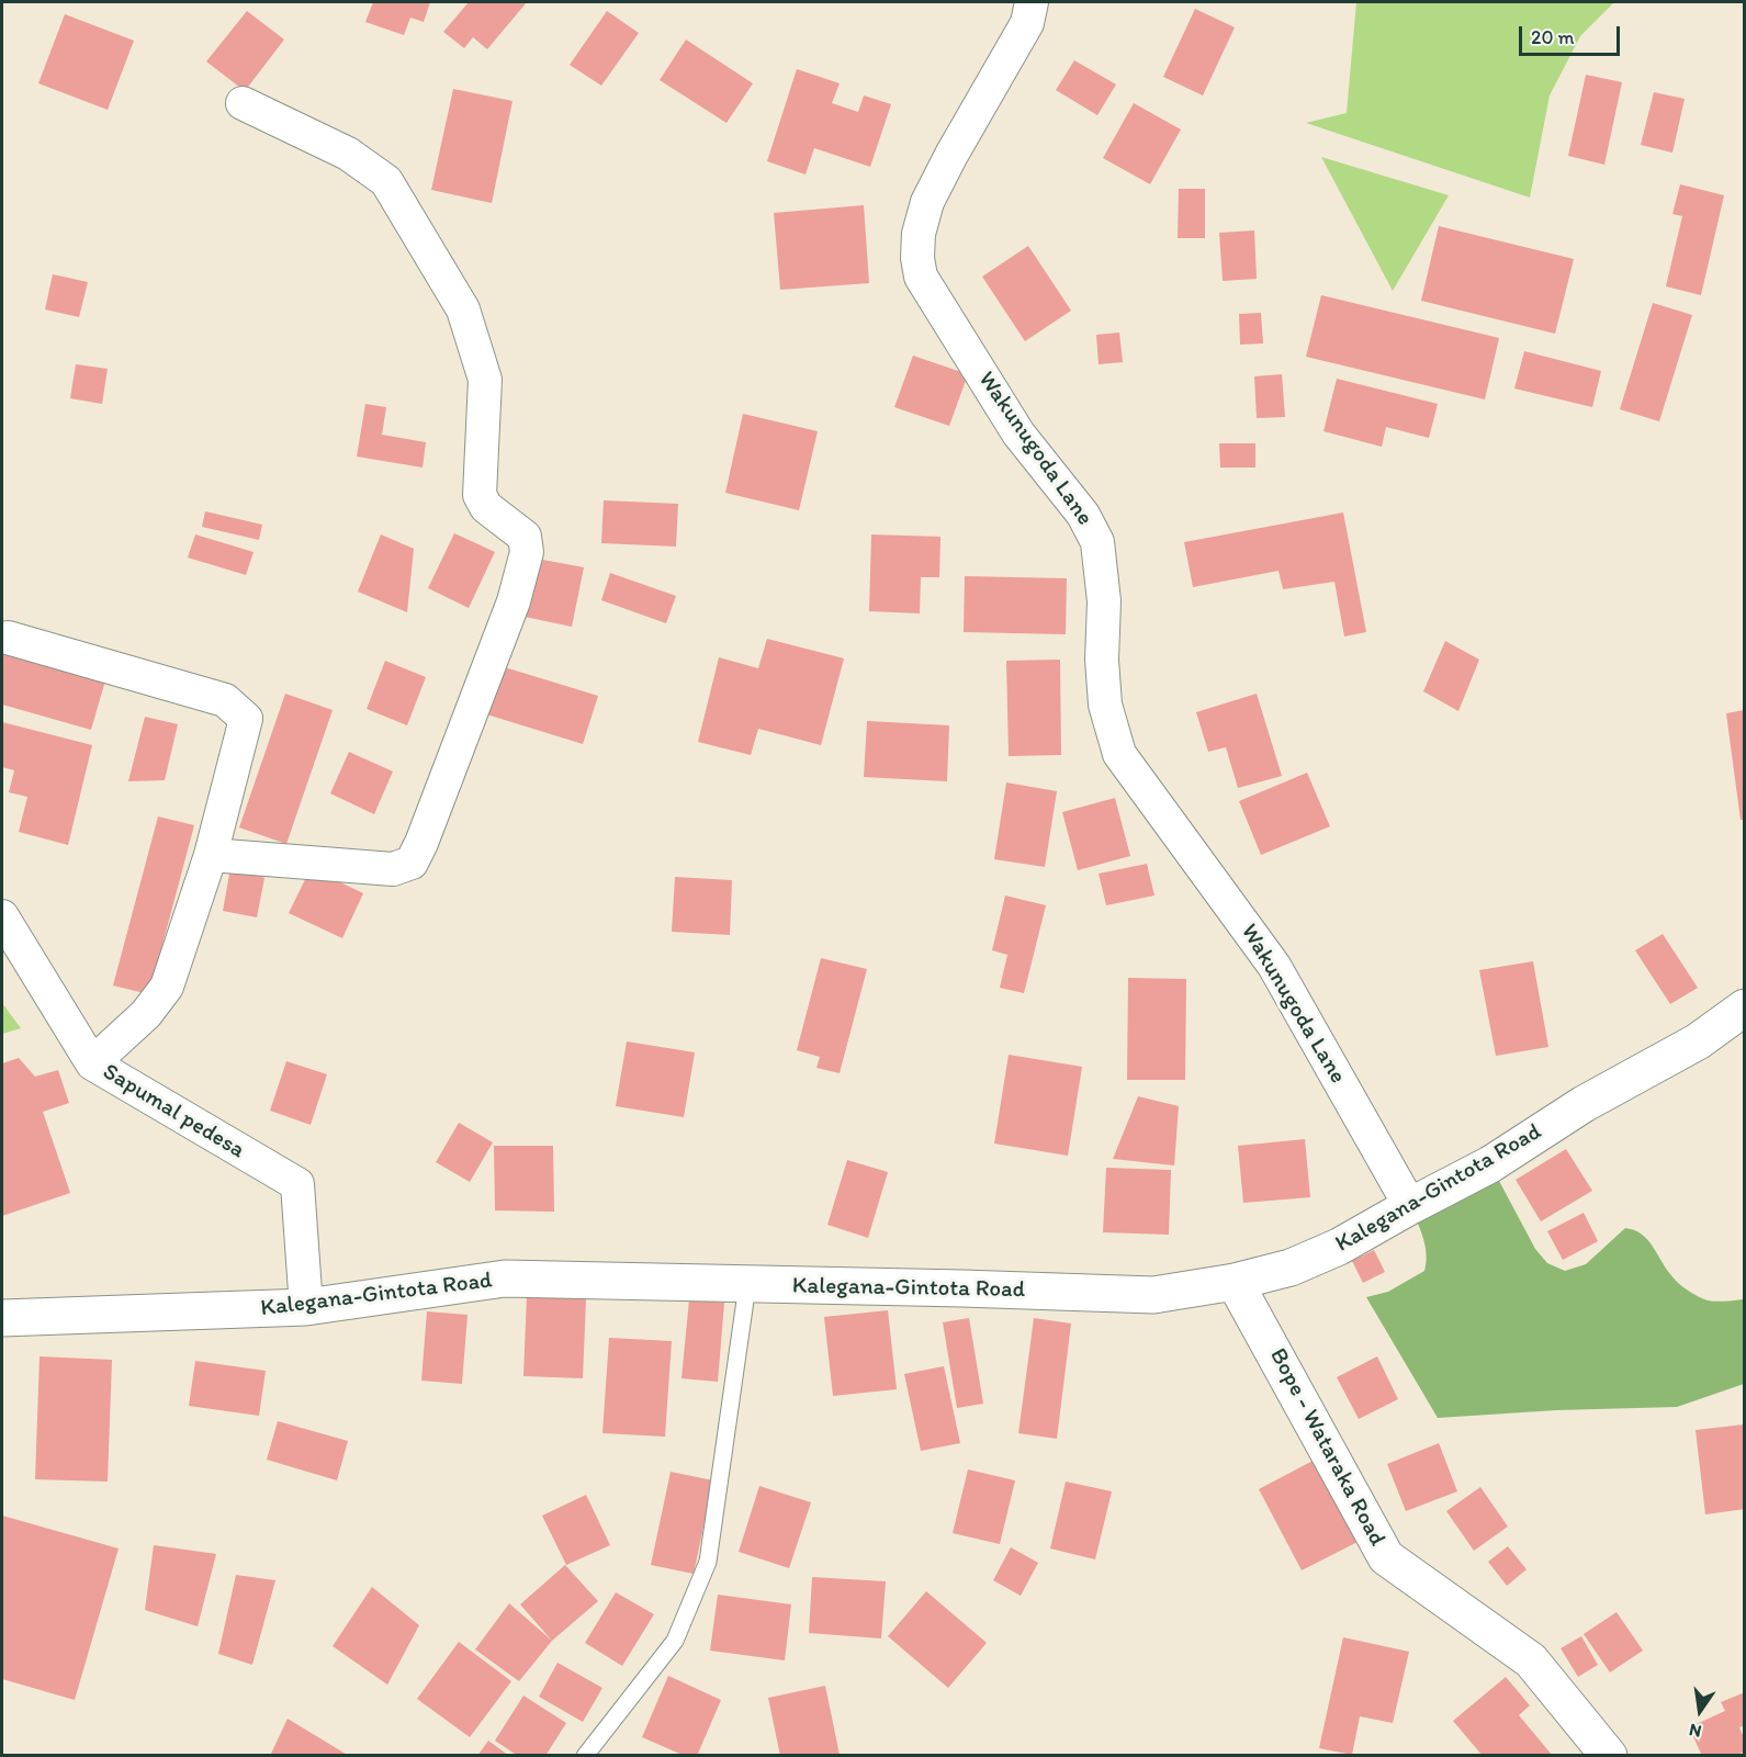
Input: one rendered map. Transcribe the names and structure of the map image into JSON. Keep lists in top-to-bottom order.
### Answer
{
  "streets": {
    "main road": ["Kalegana-Gintota Road", "Bope - Wataraka Road"],
    "street": ["Wakunugoda Lane", "Sapumal pedesa"]
  },
  "crossings": [
    ["Wakunugoda Lane", "Kalegana-Gintota Road"],
    ["Sapumal pedesa", "Kalegana-Gintota Road"],
    ["Kalegana-Gintota Road", "Bope - Wataraka Road"]
  ],
  "scale_bar": "20 m",
  "north": "bottom"
}
